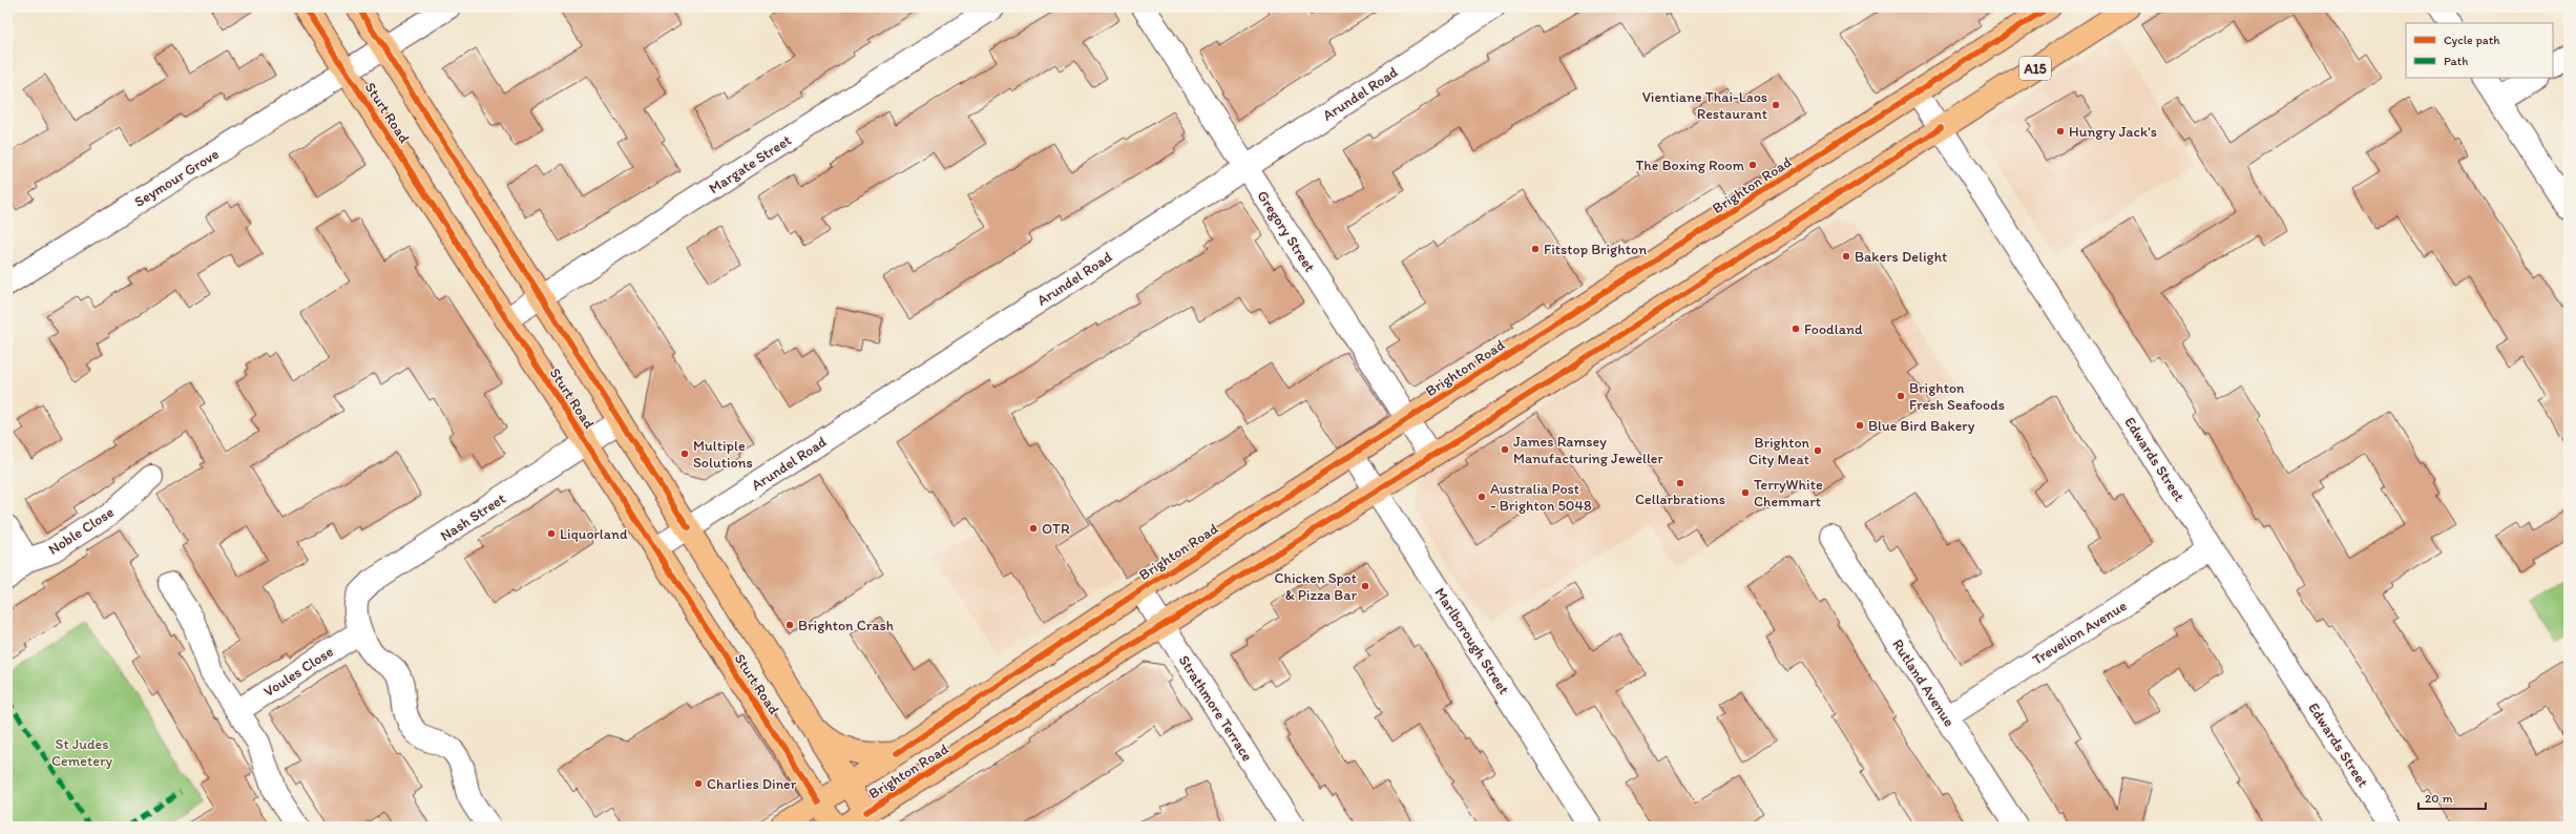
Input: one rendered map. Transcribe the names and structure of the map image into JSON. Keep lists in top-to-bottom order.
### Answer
{
  "streets": {
    "main road": ["A15", "Sturt Road", "Brighton Road"],
    "street": [
      "Arundel Road",
      "Margate Street",
      "Seymour Grove",
      "Gregory Street",
      "Edwards Street",
      "Nash Street",
      "Noble Close",
      "Trevelion Avenue",
      "Marlborough Street",
      "Voules Close",
      "Rutland Avenue",
      "Strathmore Terrace"
    ]
  },
  "crossings": [
    ["Arundel Road", "Sturt Road"],
    ["Arundel Road", "Gregory Street"],
    ["Sturt Road", "Margate Street"],
    ["Sturt Road", "Seymour Grove"],
    ["Sturt Road", "Brighton Road"],
    ["Sturt Road", "Nash Street"],
    ["Brighton Road", "Gregory Street"],
    ["Brighton Road", "Edwards Street"],
    ["Brighton Road", "Marlborough Street"],
    ["Brighton Road", "Strathmore Terrace"],
    ["Edwards Street", "Trevelion Avenue"],
    ["Nash Street", "Voules Close"],
    ["Trevelion Avenue", "Rutland Avenue"]
  ],
  "parks": ["St Judes Cemetery"],
  "places": [
    "Vientiane Thai-Laos Restaurant",
    "Hungry Jack's",
    "The Boxing Room",
    "Fitstop Brighton",
    "Bakers Delight",
    "Foodland",
    "Brighton Fresh Seafoods",
    "Blue Bird Bakery",
    "James Ramsey Manufacturing Jeweller",
    "Brighton City Meat",
    "Multiple Solutions",
    "Cellarbrations",
    "TerryWhite Chemmart",
    "Australia Post - Brighton 5048",
    "OTR",
    "Liquorland",
    "Chicken Spot & Pizza Bar",
    "Brighton Crash",
    "Charlies Diner"
  ],
  "legend": ["Cycle path", "Path"],
  "scale_bar": "20 m"
}
